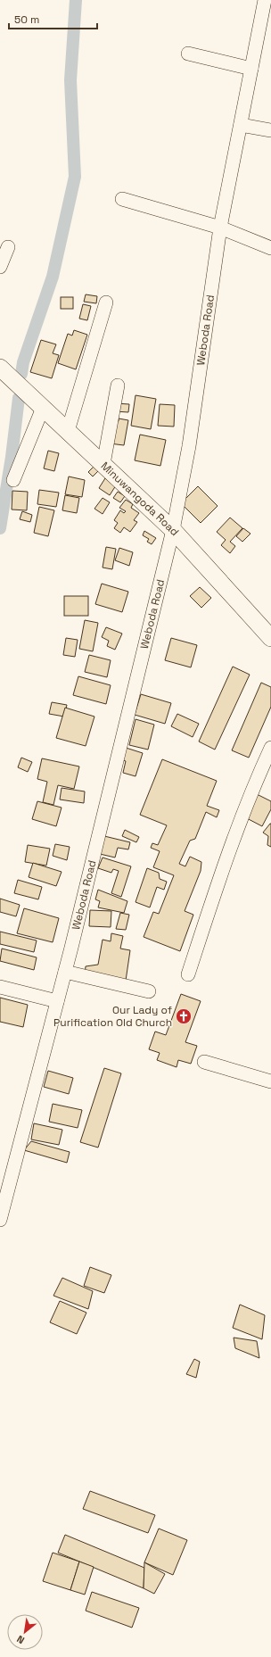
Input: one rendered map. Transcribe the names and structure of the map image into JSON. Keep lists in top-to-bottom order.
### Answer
{
  "streets": {
    "main road": ["Minuwangoda Road"],
    "street": ["Weboda Road"]
  },
  "crossings": [
    ["Weboda Road", "Minuwangoda Road"]
  ],
  "places": {
    "church": ["Our Lady of Purification Old Church"]
  },
  "scale_bar": "50 m",
  "north": "bottom left"
}
